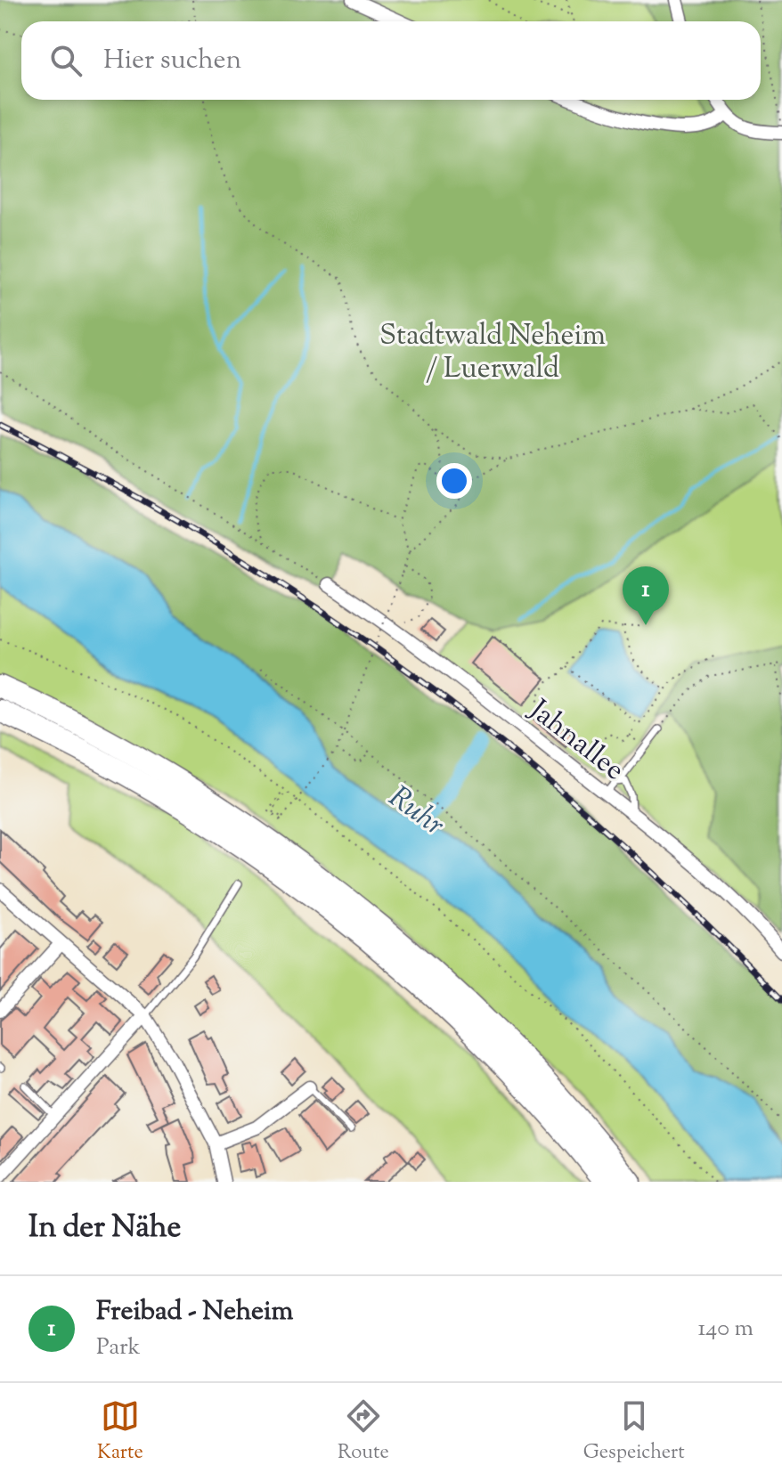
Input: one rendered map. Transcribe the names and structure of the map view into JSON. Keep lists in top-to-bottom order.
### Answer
{
  "streets": {
    "street": ["Jahnallee"]
  },
  "water": ["Ruhr"],
  "parks": ["Stadtwald Neheim / Luerwald"],
  "page": {
    "search": "Hier suchen",
    "pins": "1",
    "heading": "In der Nähe",
    "list": [
      {
        "mark": "1",
        "name": "Freibad - Neheim",
        "note": "Park",
        "value": "140 m"
      }
    ],
    "nav": ["Karte", "Route", "Gespeichert"]
  }
}
